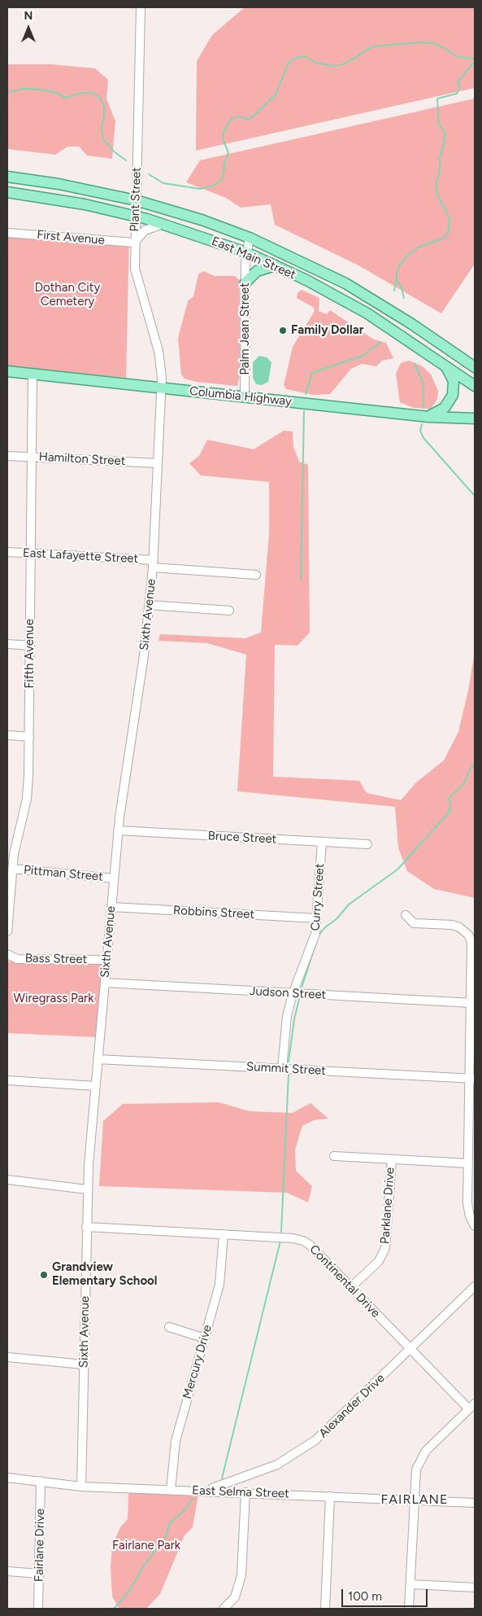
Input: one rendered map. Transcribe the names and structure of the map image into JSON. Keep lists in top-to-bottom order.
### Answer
{
  "streets": {
    "main road": ["East Main Street", "Columbia Highway"],
    "street": [
      "Plant Street",
      "First Avenue",
      "Palm Jean Street",
      "Hamilton Street",
      "East Lafayette Street",
      "Sixth Avenue",
      "Fifth Avenue",
      "Bruce Street",
      "Pittman Street",
      "Curry Street",
      "Robbins Street",
      "Bass Street",
      "Judson Street",
      "Summit Street",
      "Parklane Drive",
      "Continental Drive",
      "Mercury Drive",
      "Alexander Drive",
      "East Selma Street",
      "Fairlane Drive"
    ]
  },
  "crossings": [
    ["Plant Street", "First Avenue"],
    ["Plant Street", "East Main Street"],
    ["Plant Street", "Columbia Highway"],
    ["Plant Street", "Sixth Avenue"],
    ["East Main Street", "Palm Jean Street"],
    ["Palm Jean Street", "Columbia Highway"],
    ["Columbia Highway", "Fifth Avenue"],
    ["Hamilton Street", "Sixth Avenue"],
    ["Hamilton Street", "Fifth Avenue"],
    ["East Lafayette Street", "Sixth Avenue"],
    ["East Lafayette Street", "Fifth Avenue"],
    ["Sixth Avenue", "Bruce Street"],
    ["Sixth Avenue", "Pittman Street"],
    ["Sixth Avenue", "Robbins Street"],
    ["Sixth Avenue", "Bass Street"],
    ["Sixth Avenue", "Judson Street"],
    ["Sixth Avenue", "Summit Street"],
    ["Sixth Avenue", "Continental Drive"],
    ["Sixth Avenue", "East Selma Street"],
    ["Fifth Avenue", "Pittman Street"],
    ["Bruce Street", "Curry Street"],
    ["Curry Street", "Robbins Street"],
    ["Curry Street", "Judson Street"],
    ["Curry Street", "Summit Street"],
    ["Parklane Drive", "Continental Drive"],
    ["Continental Drive", "Mercury Drive"],
    ["Continental Drive", "Alexander Drive"],
    ["Mercury Drive", "East Selma Street"],
    ["Alexander Drive", "East Selma Street"],
    ["East Selma Street", "Fairlane Drive"]
  ],
  "districts": ["FAIRLANE"],
  "parks": ["Dothan City Cemetery", "Wiregrass Park", "Fairlane Park"],
  "places": ["Family Dollar", "Grandview Elementary School"],
  "scale_bar": "100 m",
  "north": "top"
}
